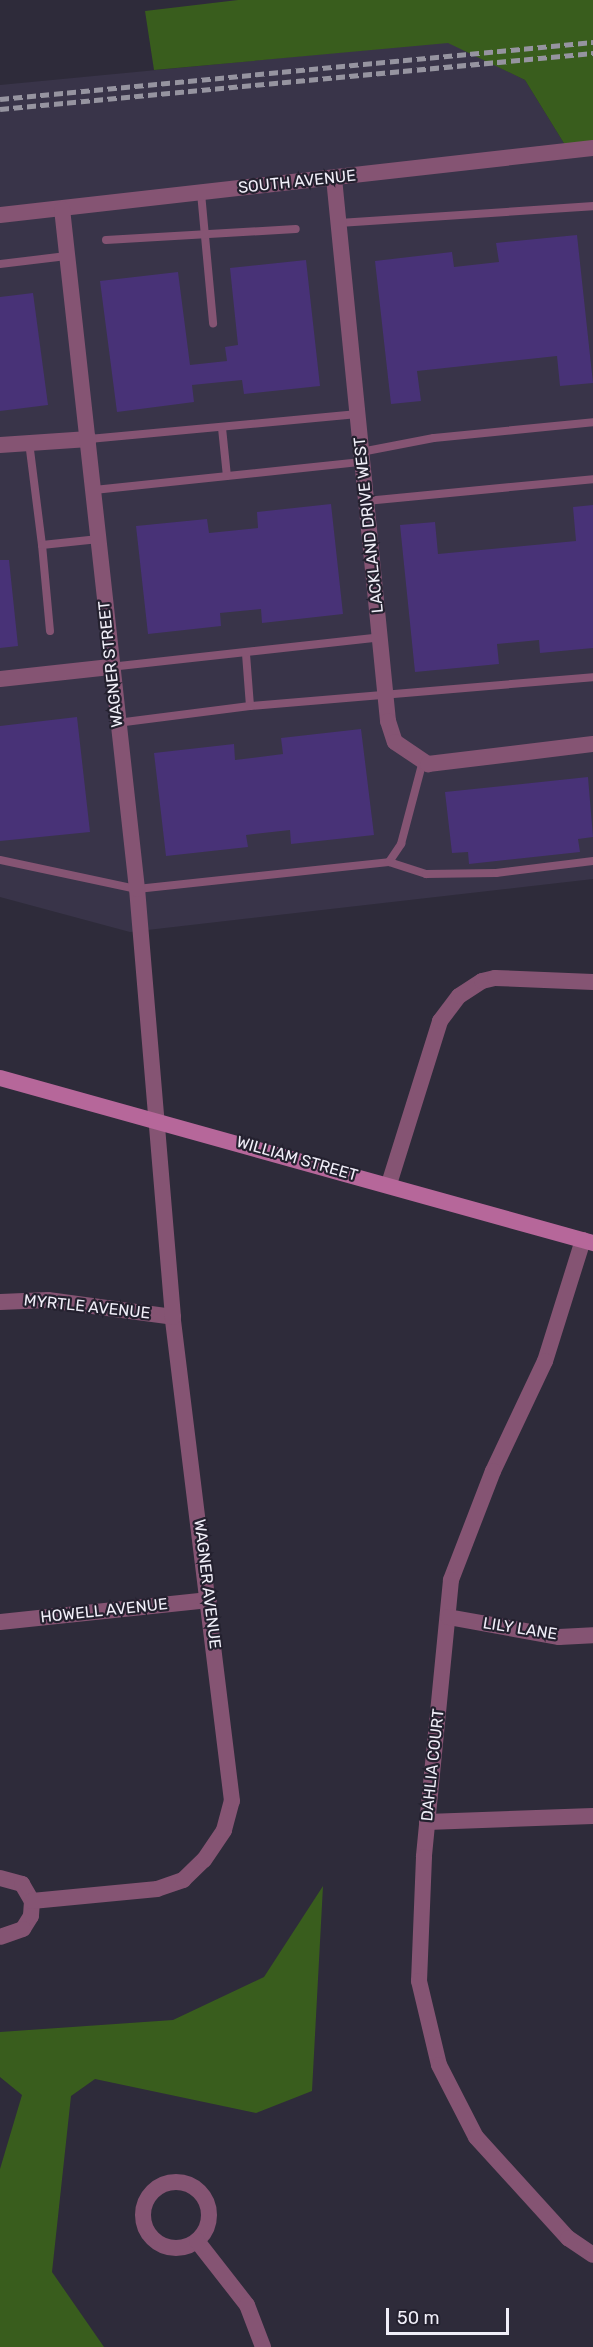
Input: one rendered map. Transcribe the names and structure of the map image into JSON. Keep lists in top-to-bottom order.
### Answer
{
  "streets": {
    "main road": ["WILLIAM STREET"],
    "street": [
      "SOUTH AVENUE",
      "LACKLAND DRIVE WEST",
      "WAGNER STREET",
      "MYRTLE AVENUE",
      "WAGNER AVENUE",
      "HOWELL AVENUE",
      "LILY LANE",
      "DAHLIA COURT"
    ]
  },
  "crossings": [
    ["SOUTH AVENUE", "LACKLAND DRIVE WEST"],
    ["SOUTH AVENUE", "WAGNER STREET"],
    ["WAGNER STREET", "WILLIAM STREET"],
    ["WAGNER STREET", "WAGNER AVENUE"],
    ["WILLIAM STREET", "WAGNER AVENUE"],
    ["WILLIAM STREET", "DAHLIA COURT"],
    ["MYRTLE AVENUE", "WAGNER AVENUE"],
    ["WAGNER AVENUE", "HOWELL AVENUE"],
    ["LILY LANE", "DAHLIA COURT"]
  ],
  "scale_bar": "50 m"
}
